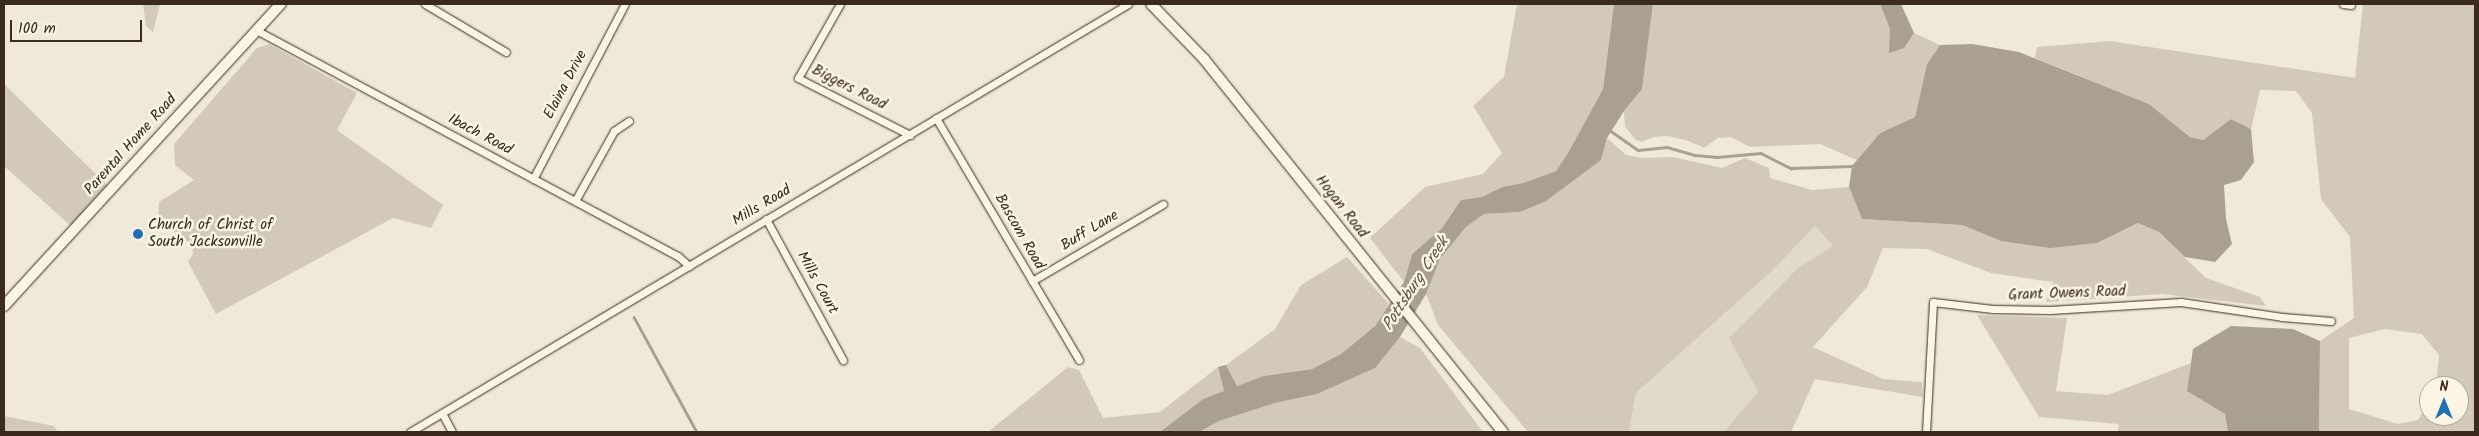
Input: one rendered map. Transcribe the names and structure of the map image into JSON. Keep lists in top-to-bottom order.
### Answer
{
  "streets": {
    "main road": ["Parental Home Road", "Hogan Road"],
    "street": [
      "Elaina Drive",
      "Biggers Road",
      "Ibach Road",
      "Mills Road",
      "Buff Lane",
      "Bascom Road",
      "Mills Court",
      "Grant Owens Road"
    ]
  },
  "crossings": [
    ["Elaina Drive", "Ibach Road"],
    ["Biggers Road", "Mills Road"],
    ["Ibach Road", "Parental Home Road"],
    ["Ibach Road", "Mills Road"],
    ["Mills Road", "Bascom Road"],
    ["Mills Road", "Mills Court"],
    ["Buff Lane", "Bascom Road"]
  ],
  "water": ["Pottsburg Creek"],
  "places": ["Church of Christ of South Jacksonville"],
  "scale_bar": "100 m",
  "north": "top"
}
